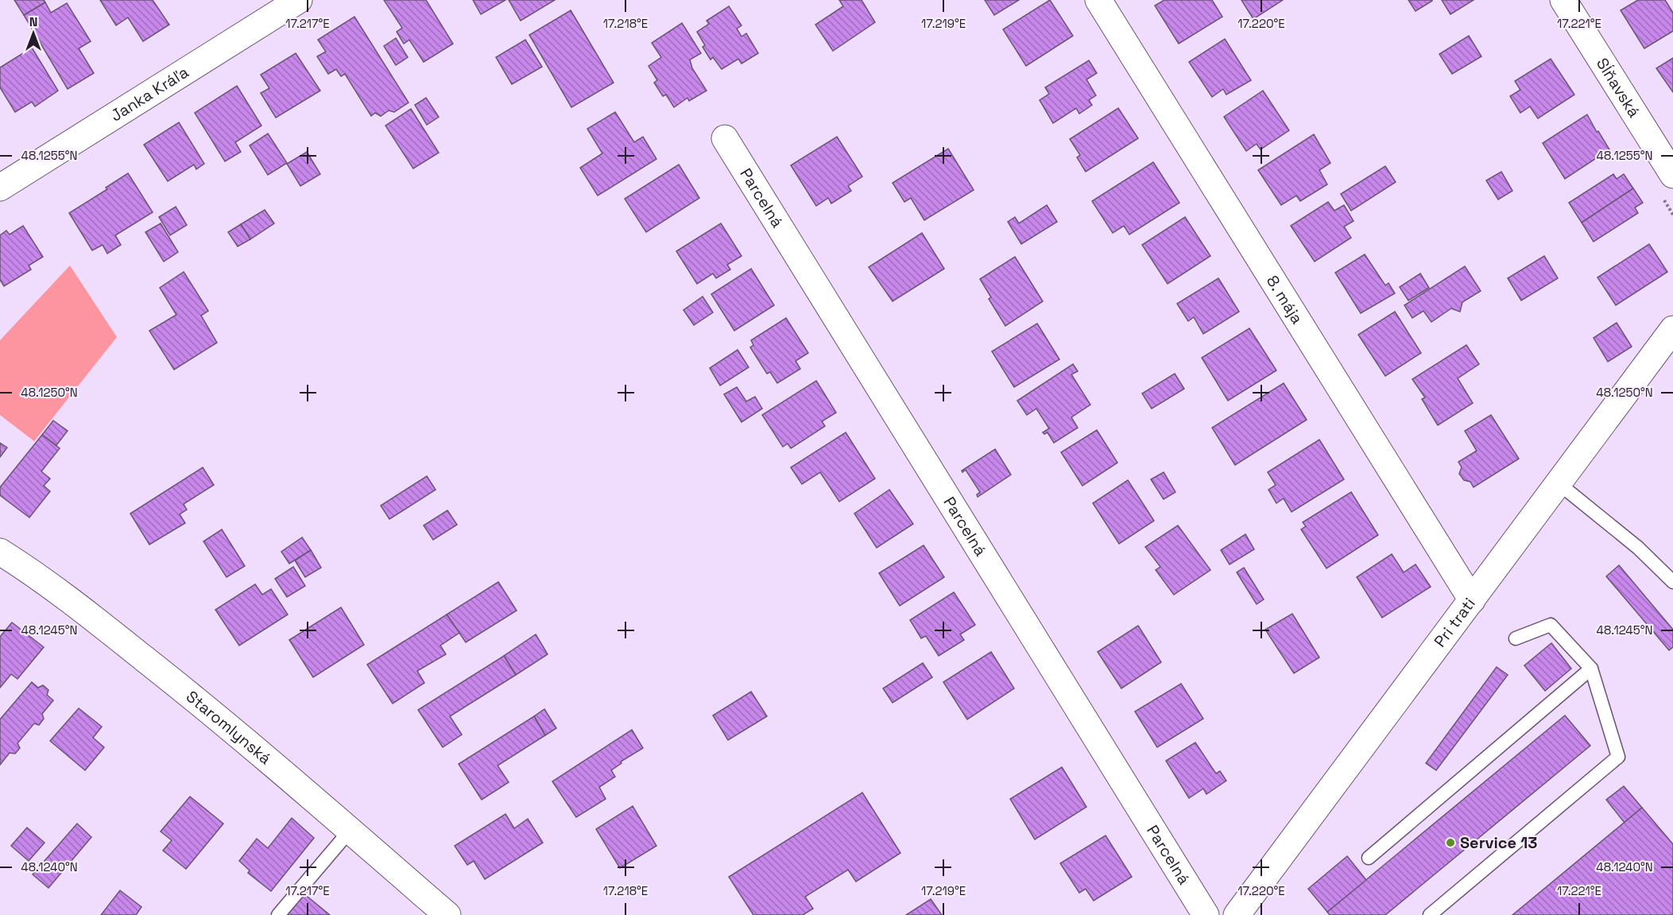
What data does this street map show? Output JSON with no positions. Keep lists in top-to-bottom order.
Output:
{
  "streets": {
    "street": [
      "Sĺňavská",
      "Janka Kráľa",
      "Parcelná",
      "8. mája",
      "Pri trati",
      "Staromlynská"
    ]
  },
  "crossings": [
    ["8. mája", "Pri trati"]
  ],
  "places": ["Service 13"],
  "north": "top",
  "coordinates": [
    "17.217°E",
    "17.218°E",
    "17.219°E",
    "17.220°E",
    "17.221°E",
    "48.1255°N",
    "48.1250°N",
    "48.1245°N",
    "48.1240°N"
  ]
}
